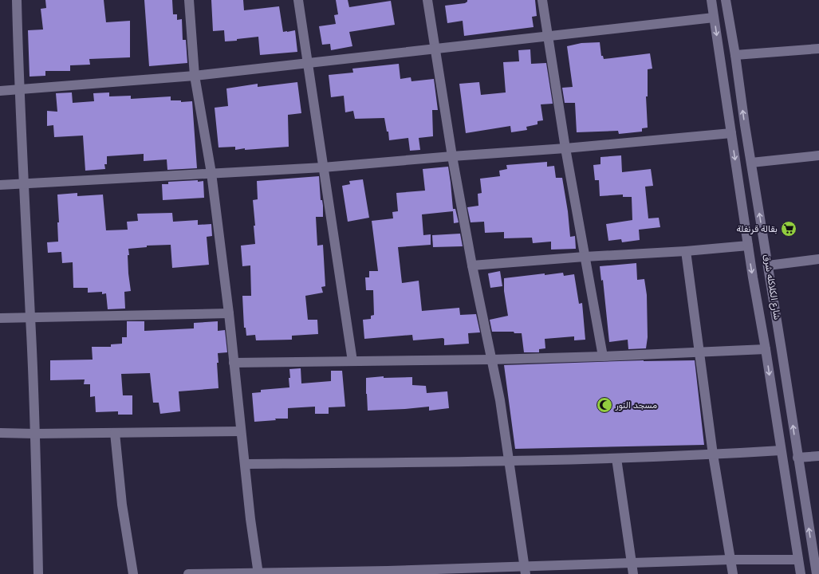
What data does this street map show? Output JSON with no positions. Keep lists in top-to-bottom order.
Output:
{
  "streets": {
    "street": ["شارع الكلاكله شرق"]
  },
  "places": {
    "supermarket": ["بقالة قرنفلة"],
    "mosque": ["مسجد النور"]
  }
}
